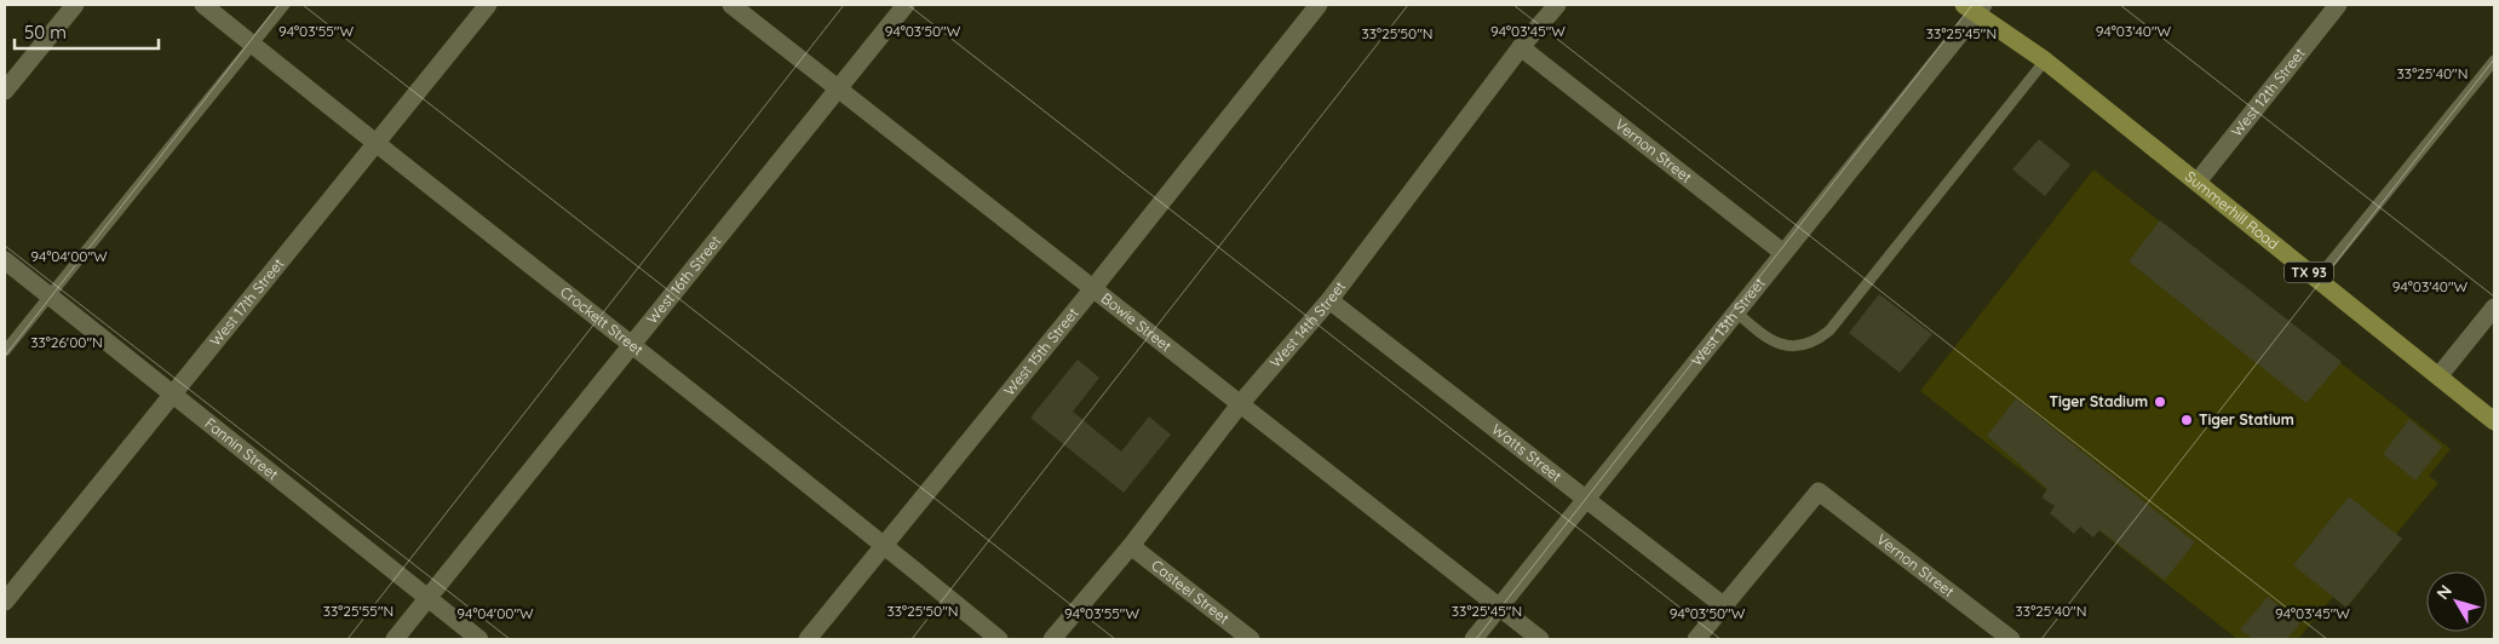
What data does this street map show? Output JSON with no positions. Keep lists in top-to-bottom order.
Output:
{
  "streets": {
    "main road": ["Summerhill Road", "TX 93"],
    "street": [
      "West 12th Street",
      "Vernon Street",
      "West 16th Street",
      "West 17th Street",
      "Crockett Street",
      "Bowie Street",
      "West 13th Street",
      "West 14th Street",
      "West 15th Street",
      "Fannin Street",
      "Watts Street",
      "Casteel Street"
    ]
  },
  "crossings": [
    ["West 12th Street", "Summerhill Road"],
    ["Vernon Street", "West 13th Street"],
    ["Vernon Street", "West 14th Street"],
    ["Vernon Street", "Watts Street"],
    ["Summerhill Road", "West 13th Street"],
    ["West 16th Street", "Crockett Street"],
    ["West 16th Street", "Bowie Street"],
    ["West 16th Street", "Fannin Street"],
    ["West 17th Street", "Crockett Street"],
    ["West 17th Street", "Fannin Street"],
    ["Crockett Street", "West 15th Street"],
    ["Bowie Street", "West 13th Street"],
    ["Bowie Street", "West 14th Street"],
    ["Bowie Street", "West 15th Street"],
    ["West 13th Street", "Watts Street"],
    ["West 14th Street", "Watts Street"],
    ["West 14th Street", "Casteel Street"]
  ],
  "places": ["Tiger Stadium", "Tiger Statium"],
  "scale_bar": "50 m",
  "north": "top left",
  "coordinates": [
    "94°03'55\"W",
    "94°03'50\"W",
    "94°03'40\"W",
    "94°03'45\"W",
    "33°25'50\"N",
    "33°25'45\"N",
    "33°25'40\"N",
    "94°04'00\"W",
    "33°26'00\"N",
    "33°25'55\"N"
  ]
}
